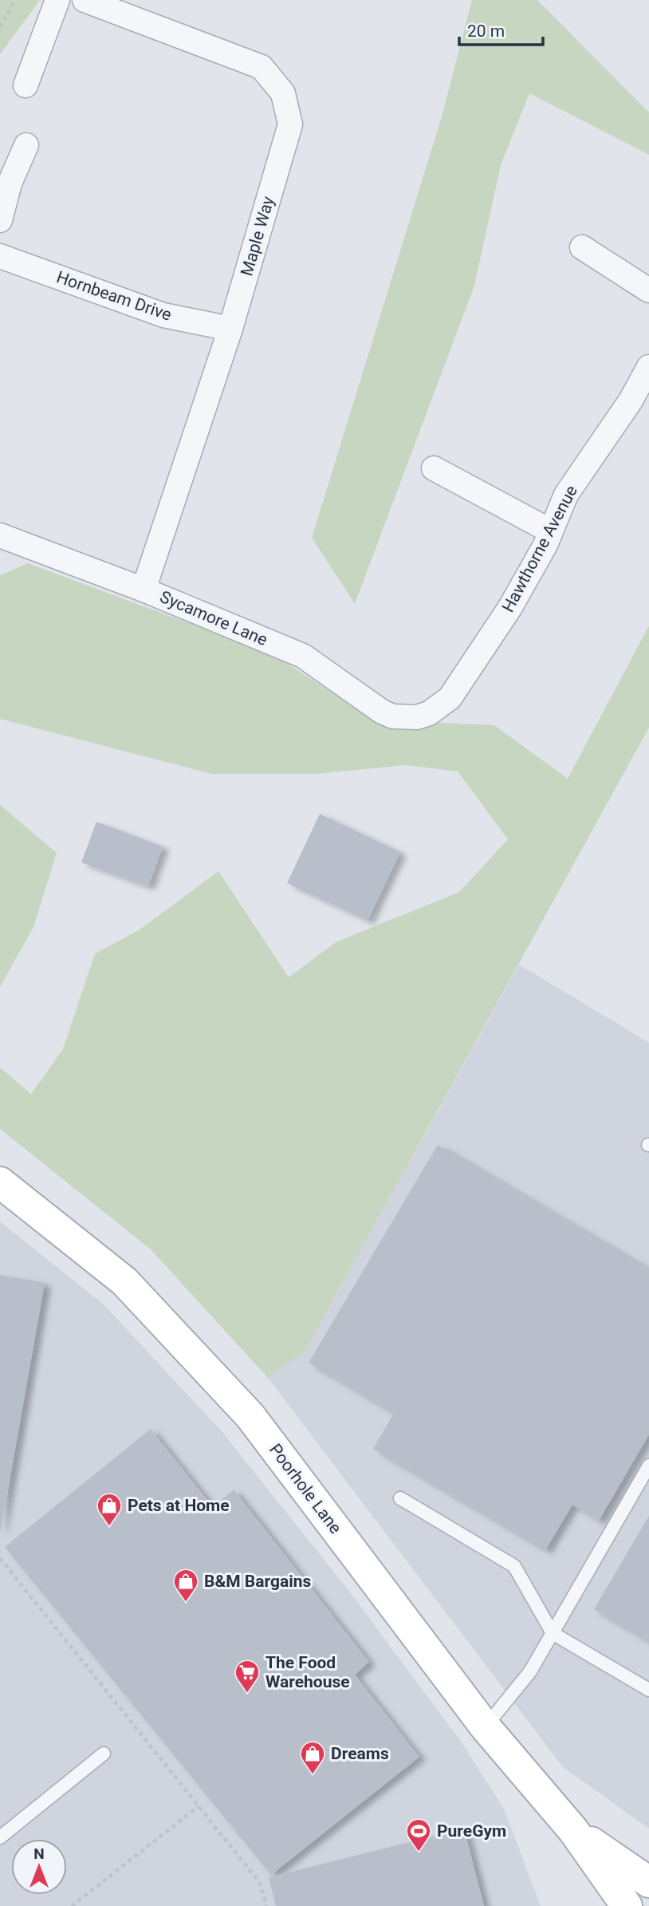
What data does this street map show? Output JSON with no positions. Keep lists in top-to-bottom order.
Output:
{
  "streets": {
    "street": [
      "Maple Way",
      "Hornbeam Drive",
      "Hawthorne Avenue",
      "Sycamore Lane",
      "Poorhole Lane"
    ]
  },
  "crossings": [
    ["Maple Way", "Hornbeam Drive"],
    ["Maple Way", "Sycamore Lane"],
    ["Hawthorne Avenue", "Sycamore Lane"]
  ],
  "places": {
    "shop": ["Pets at Home", "B&M Bargains", "Dreams"],
    "supermarket": ["The Food Warehouse"],
    "sports": ["PureGym"]
  },
  "scale_bar": "20 m",
  "north": "top"
}
